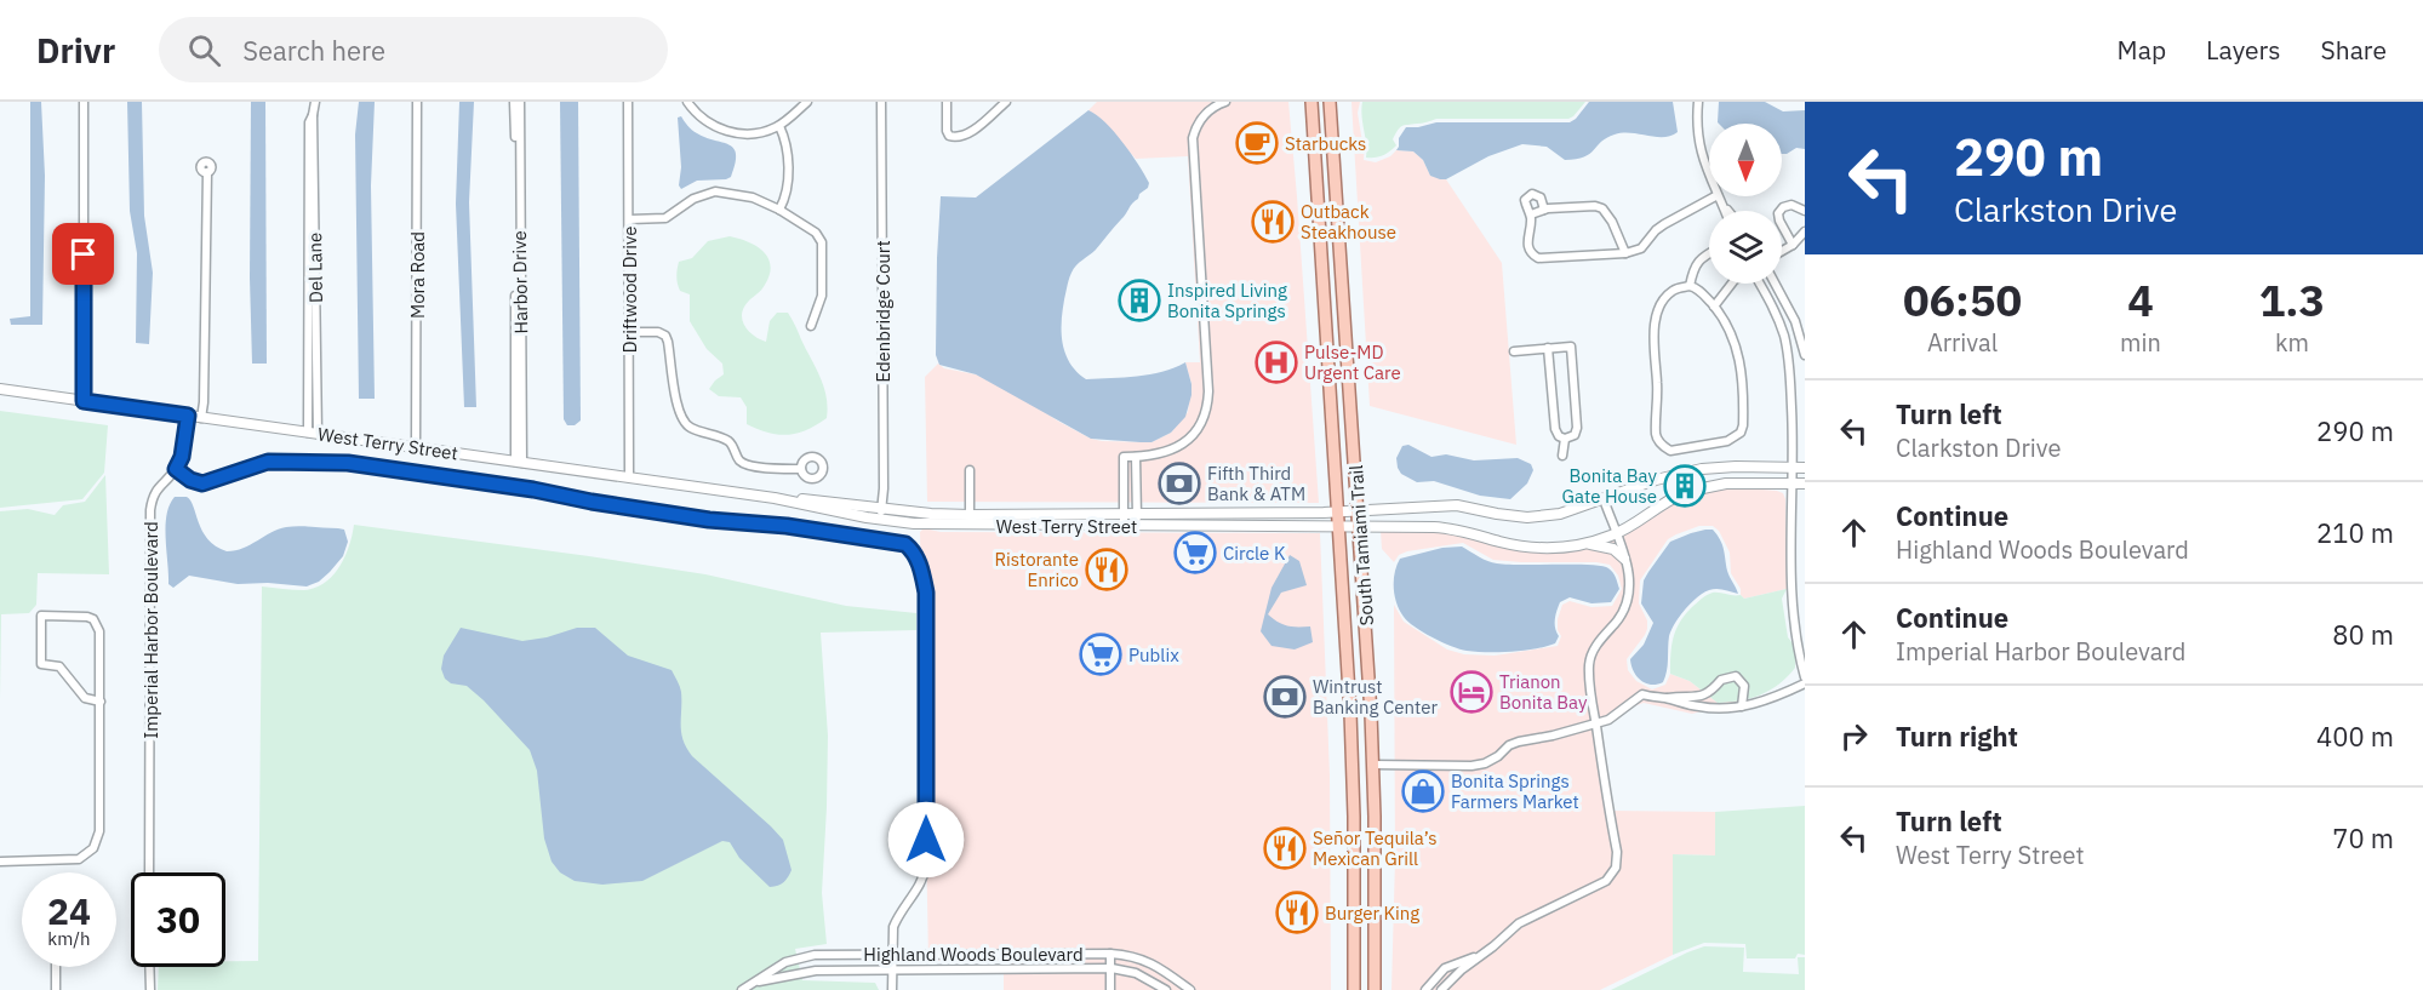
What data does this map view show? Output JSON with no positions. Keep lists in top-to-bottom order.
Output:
{
  "streets": {
    "main road": ["South Tamiami Trail"],
    "street": [
      "Mora Road",
      "Harbor Drive",
      "Driftwood Drive",
      "Edenbridge Court",
      "West Terry Street",
      "Imperial Harbor Boulevard",
      "Highland Woods Boulevard"
    ]
  },
  "crossings": [
    ["Mora Road", "West Terry Street"],
    ["Harbor Drive", "West Terry Street"],
    ["Driftwood Drive", "West Terry Street"],
    ["Edenbridge Court", "West Terry Street"],
    ["West Terry Street", "South Tamiami Trail"]
  ],
  "places": {
    "cafe": ["Starbucks"],
    "restaurant": [
      "Outback Steakhouse",
      "Ristorante Enrico",
      "Señor Tequila’s Mexican Grill",
      "Burger King"
    ],
    "building": ["Inspired Living Bonita Springs", "Bonita Bay Gate House"],
    "hospital": ["Pulse-MD Urgent Care"],
    "bank": ["Fifth Third Bank & ATM", "Wintrust Banking Center"],
    "supermarket": ["Circle K", "Publix"],
    "hotel": ["Trianon Bonita Bay"],
    "shop": ["Bonita Springs Farmers Market"]
  },
  "north": "bottom",
  "page": {
    "header": "Drivr",
    "search": "Search here",
    "nav": ["Map", "Layers", "Share"],
    "turn": ["290 m", "Clarkston Drive"],
    "eta": [
      "06:50",
      "Arrival",
      "4",
      "min",
      "1.3",
      "km"
    ],
    "list": [
      {
        "name": "Turn left",
        "note": "Clarkston Drive",
        "value": "290 m"
      },
      {
        "name": "Continue",
        "note": "Highland Woods Boulevard",
        "value": "210 m"
      },
      {
        "name": "Continue",
        "note": "Imperial Harbor Boulevard",
        "value": "80 m"
      },
      {
        "name": "Turn right",
        "value": "400 m"
      },
      {
        "name": "Turn left",
        "note": "West Terry Street",
        "value": "70 m"
      }
    ],
    "speed": "24 km/h",
    "limit": "30"
  }
}
